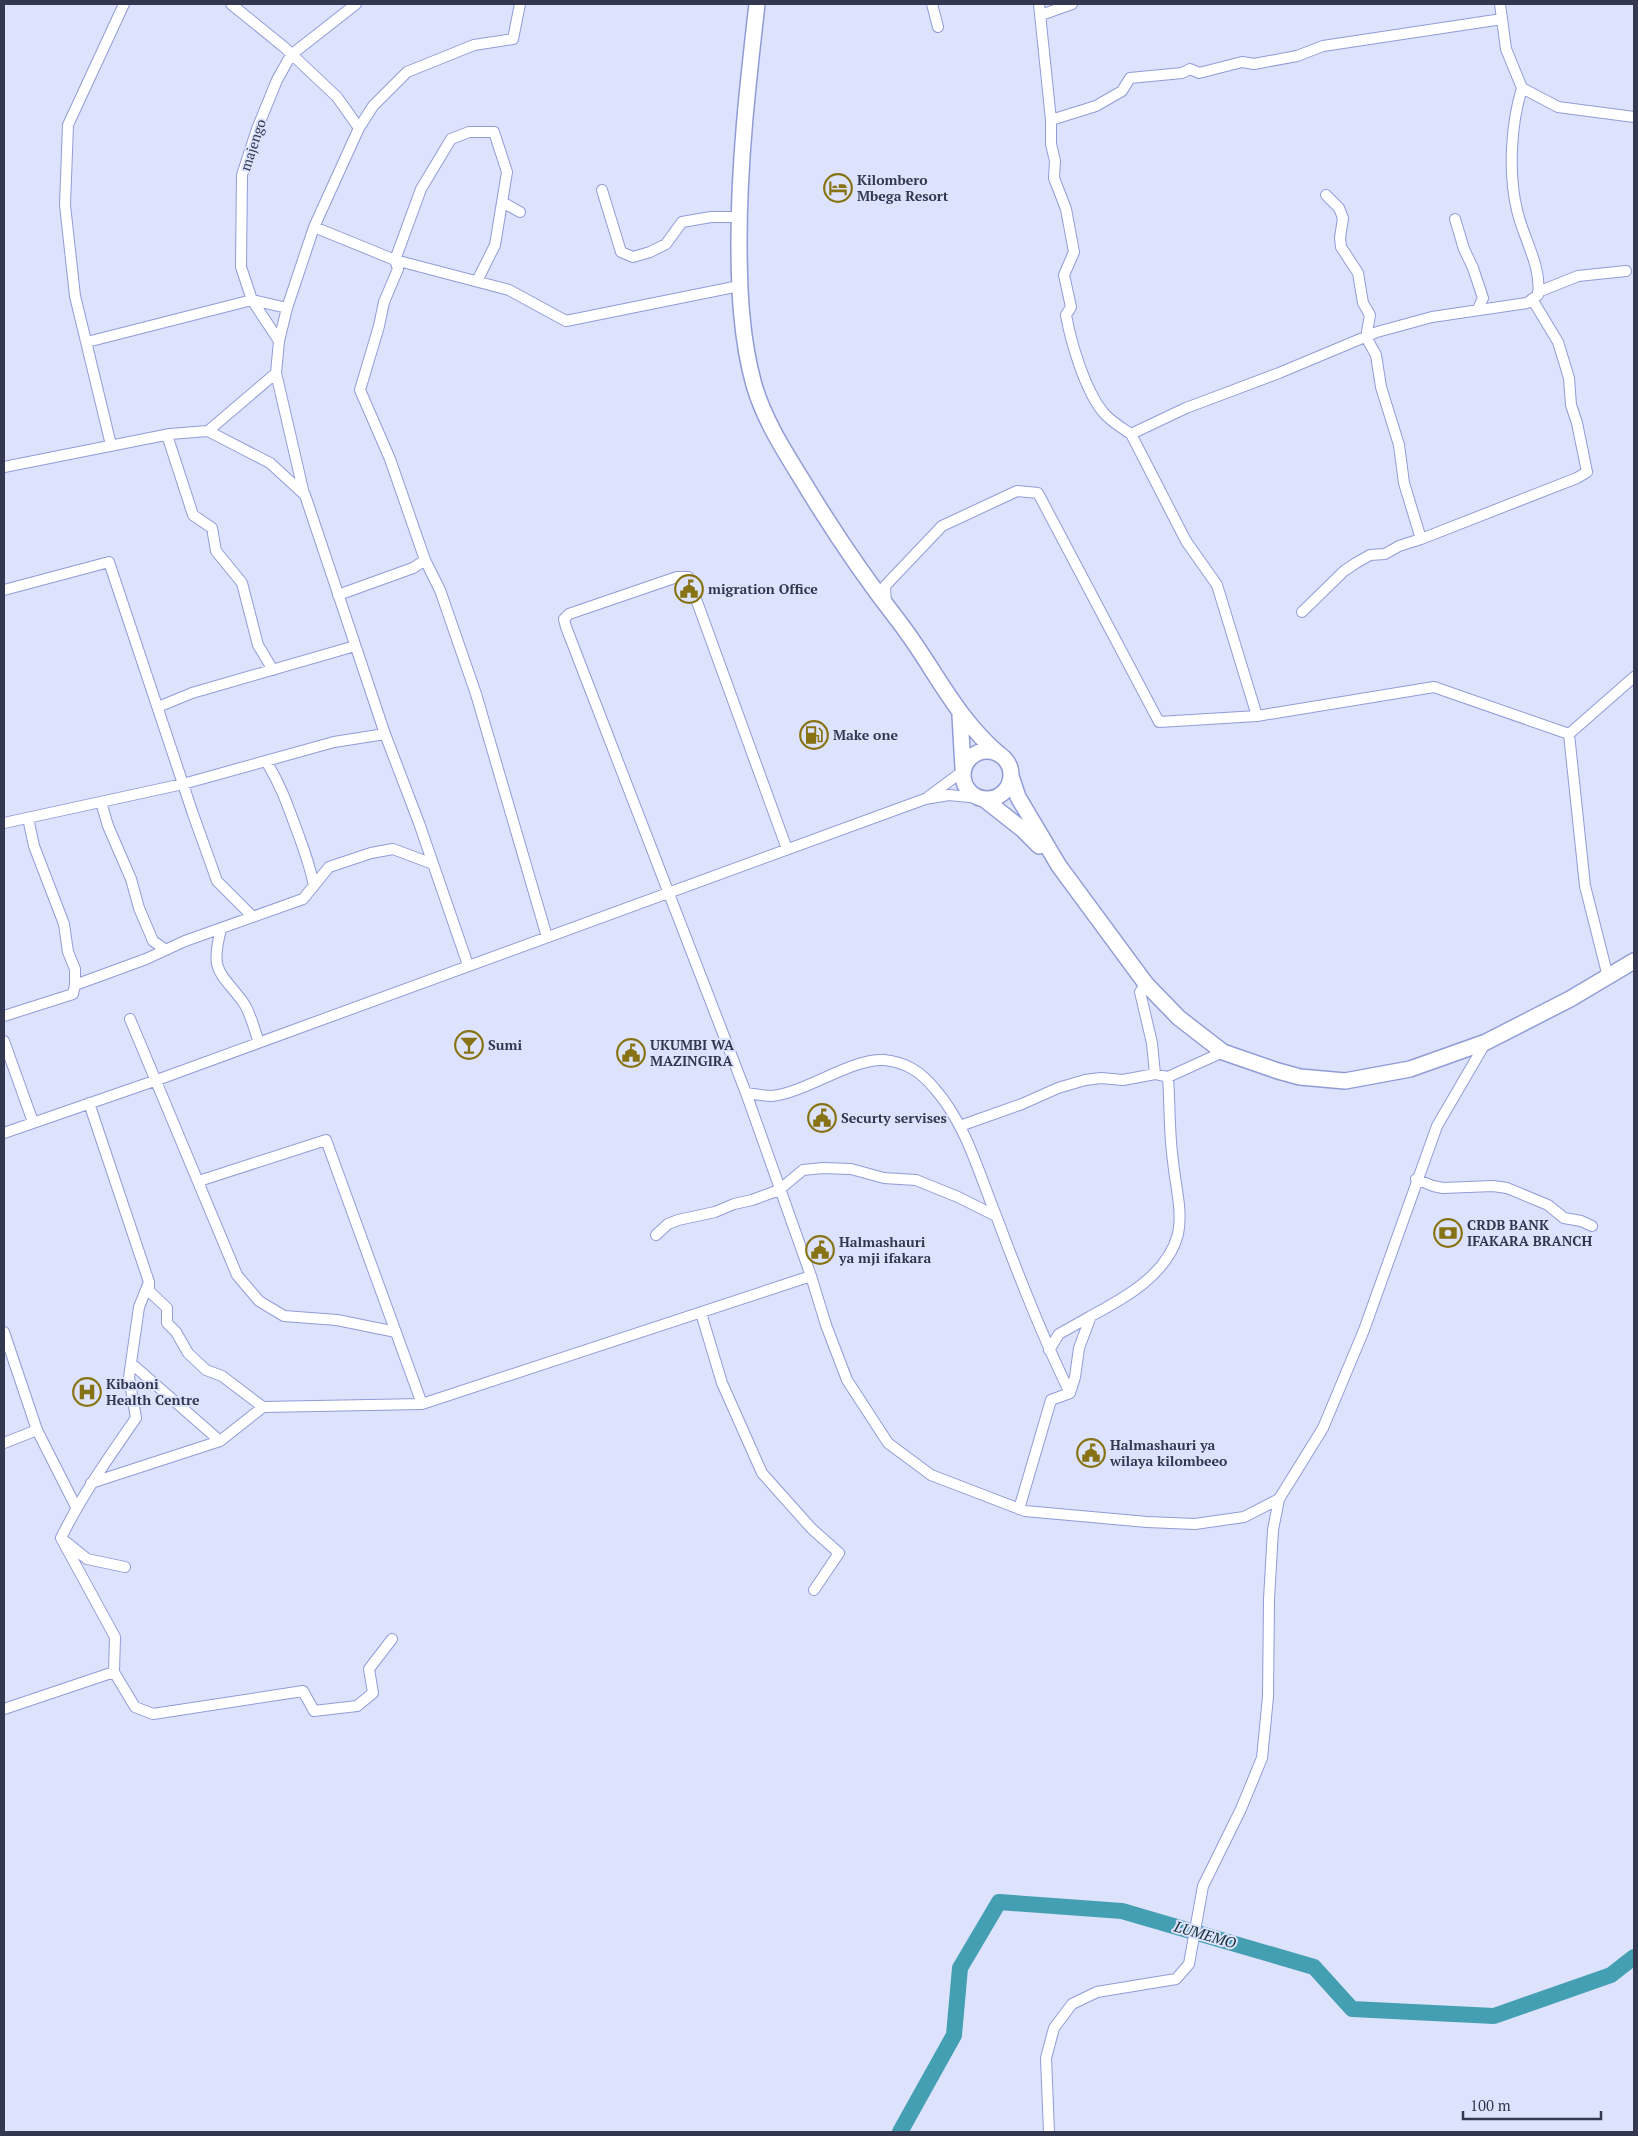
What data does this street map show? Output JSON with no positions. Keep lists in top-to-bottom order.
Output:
{
  "streets": {
    "street": ["majengo"]
  },
  "water": ["LUMEMO"],
  "places": {
    "hotel": ["Kilombero Mbega Resort"],
    "public building": [
      "migration Office",
      "UKUMBI WA MAZINGIRA",
      "Securty servises",
      "Halmashauri ya mji ifakara",
      "Halmashauri ya wilaya kilombeeo"
    ],
    "fuel station": ["Make one"],
    "bar": ["Sumi"],
    "bank": ["CRDB BANK IFAKARA BRANCH"],
    "hospital": ["Kibaoni Health Centre"]
  },
  "scale_bar": "100 m"
}
